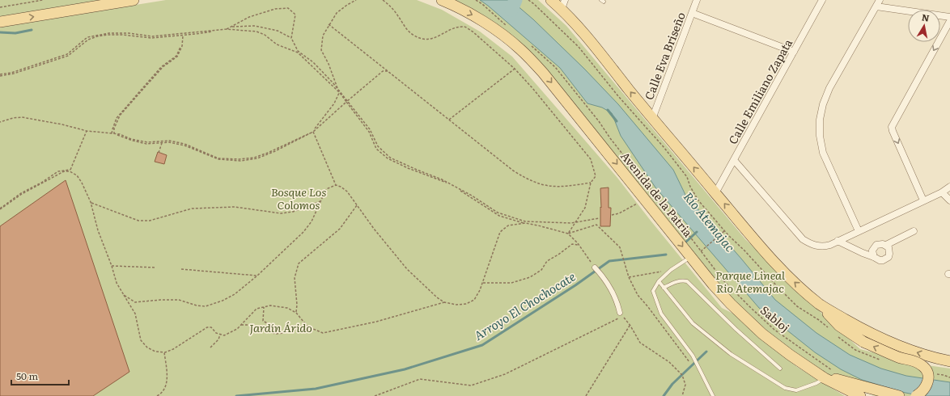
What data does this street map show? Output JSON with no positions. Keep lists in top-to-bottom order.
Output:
{
  "streets": {
    "main road": ["Avenida de la Patria"],
    "street": ["Calle Eva Briseño", "Calle Emiliano Zapata"],
    "path": ["Sabloj"]
  },
  "water": ["Río Atemajac", "Arroyo El Chochocate"],
  "parks": ["Bosque Los Colomos", "Parque Lineal Rio Atemajac", "Jardín Árido"],
  "scale_bar": "50 m",
  "north": "top"
}
